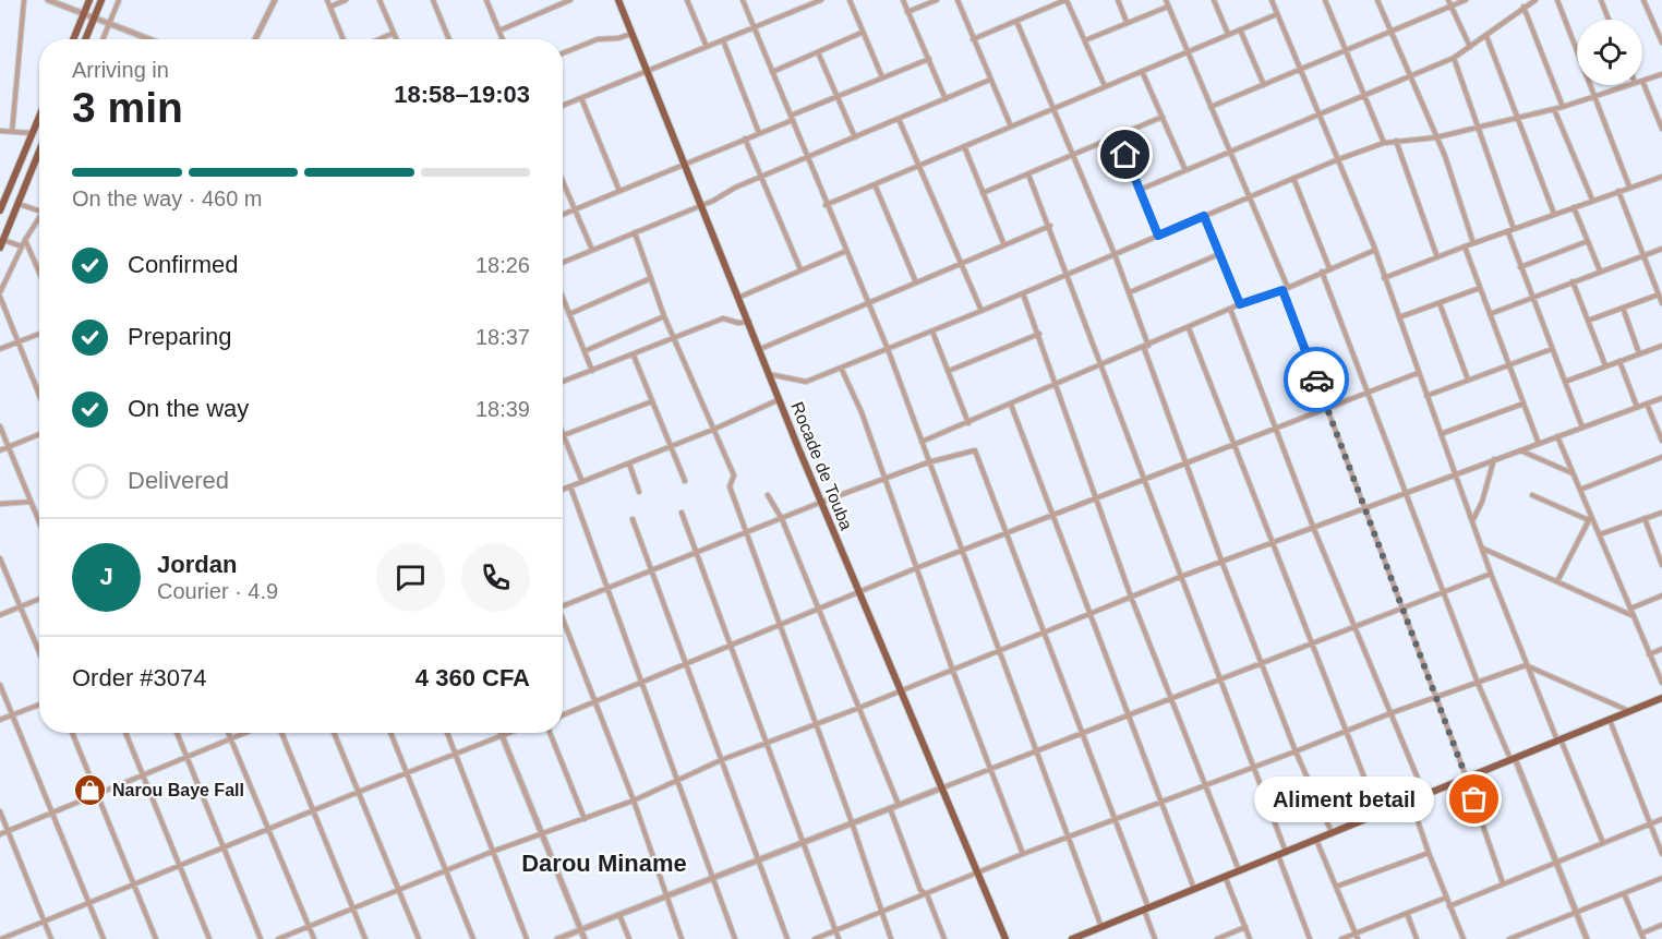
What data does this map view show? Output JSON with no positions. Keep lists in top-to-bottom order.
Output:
{
  "streets": {
    "main road": ["Rocade de Touba"]
  },
  "districts": ["Darou Miname"],
  "places": {
    "shop": ["Narou Baye Fall"],
    "other": ["Aliment betail"]
  },
  "page": {
    "heading": ["3 min", "Arriving in", "18:58–19:03"],
    "panel": [
      "Jordan",
      "Courier · 4.9",
      "Order #3074",
      "4 360 CFA"
    ],
    "bar": "On the way · 460 m",
    "list": [
      ["Confirmed", "18:26"],
      ["Preparing", "18:37"],
      ["On the way", "18:39"],
      "Delivered"
    ],
    "round": "J",
    "bubble": "Aliment betail"
  }
}
